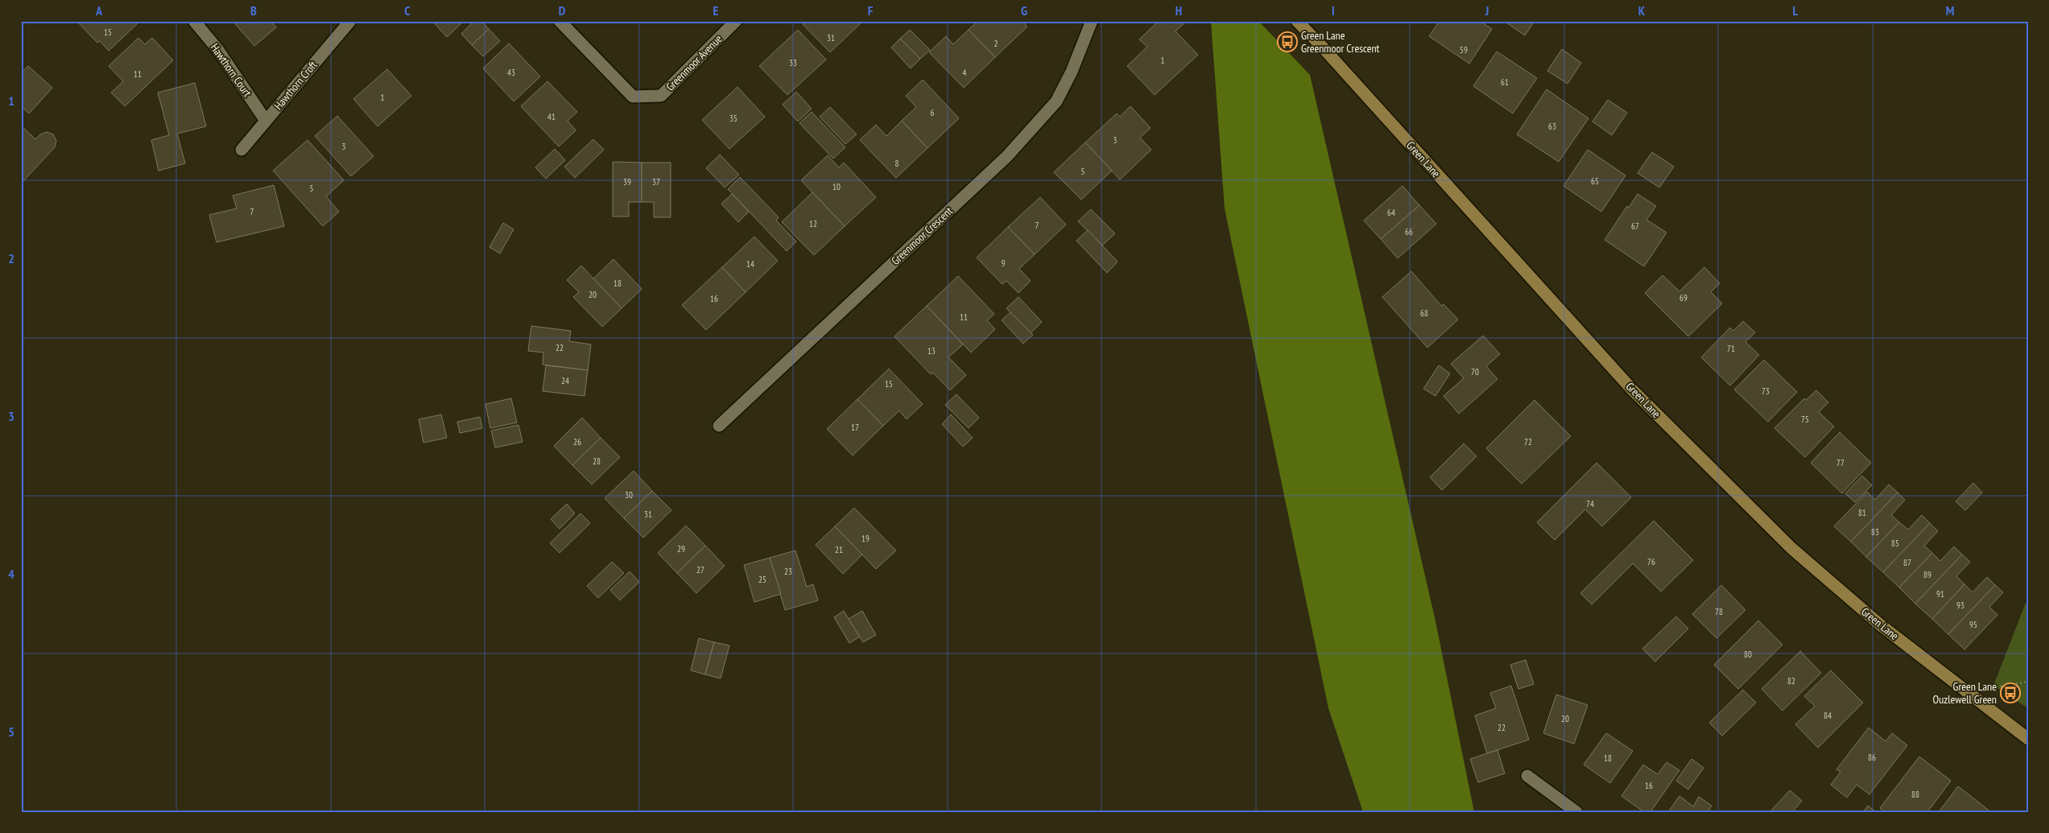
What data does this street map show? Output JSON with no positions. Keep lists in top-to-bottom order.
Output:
{
  "streets": {
    "main road": ["Green Lane"],
    "street": [
      "Greenmoor Avenue",
      "Hawthorn Court",
      "Hawthorn Croft",
      "Greenmoor Crescent"
    ]
  },
  "crossings": [
    ["Hawthorn Court", "Hawthorn Croft"]
  ],
  "places": {
    "bus stop": ["Green Lane Greenmoor Crescent", "Green Lane Ouzlewell Green"]
  },
  "house_numbers": [
    "15",
    "31",
    "2",
    "59",
    "1",
    "33",
    "43",
    "4",
    "11",
    "61",
    "1",
    "6",
    "41",
    "35",
    "63",
    "3",
    "3",
    "8",
    "5",
    "65",
    "39",
    "37",
    "10",
    "5",
    "7",
    "64",
    "12",
    "7",
    "67",
    "66",
    "9",
    "14",
    "18",
    "20",
    "69",
    "16",
    "68",
    "11",
    "22",
    "71",
    "13",
    "70",
    "24",
    "15",
    "73",
    "75",
    "17",
    "26",
    "72",
    "28",
    "77",
    "30",
    "74",
    "81",
    "31",
    "83",
    "19",
    "85",
    "29",
    "21",
    "76",
    "87",
    "27",
    "23",
    "89",
    "25",
    "91",
    "93",
    "78",
    "95",
    "80",
    "82",
    "84",
    "20",
    "22",
    "86",
    "18",
    "16",
    "88"
  ],
  "grid": {
    "columns": [
      "A",
      "B",
      "C",
      "D",
      "E",
      "F",
      "G",
      "H",
      "I",
      "J",
      "K",
      "L",
      "M"
    ],
    "rows": [
      "1",
      "2",
      "3",
      "4",
      "5"
    ]
  }
}
